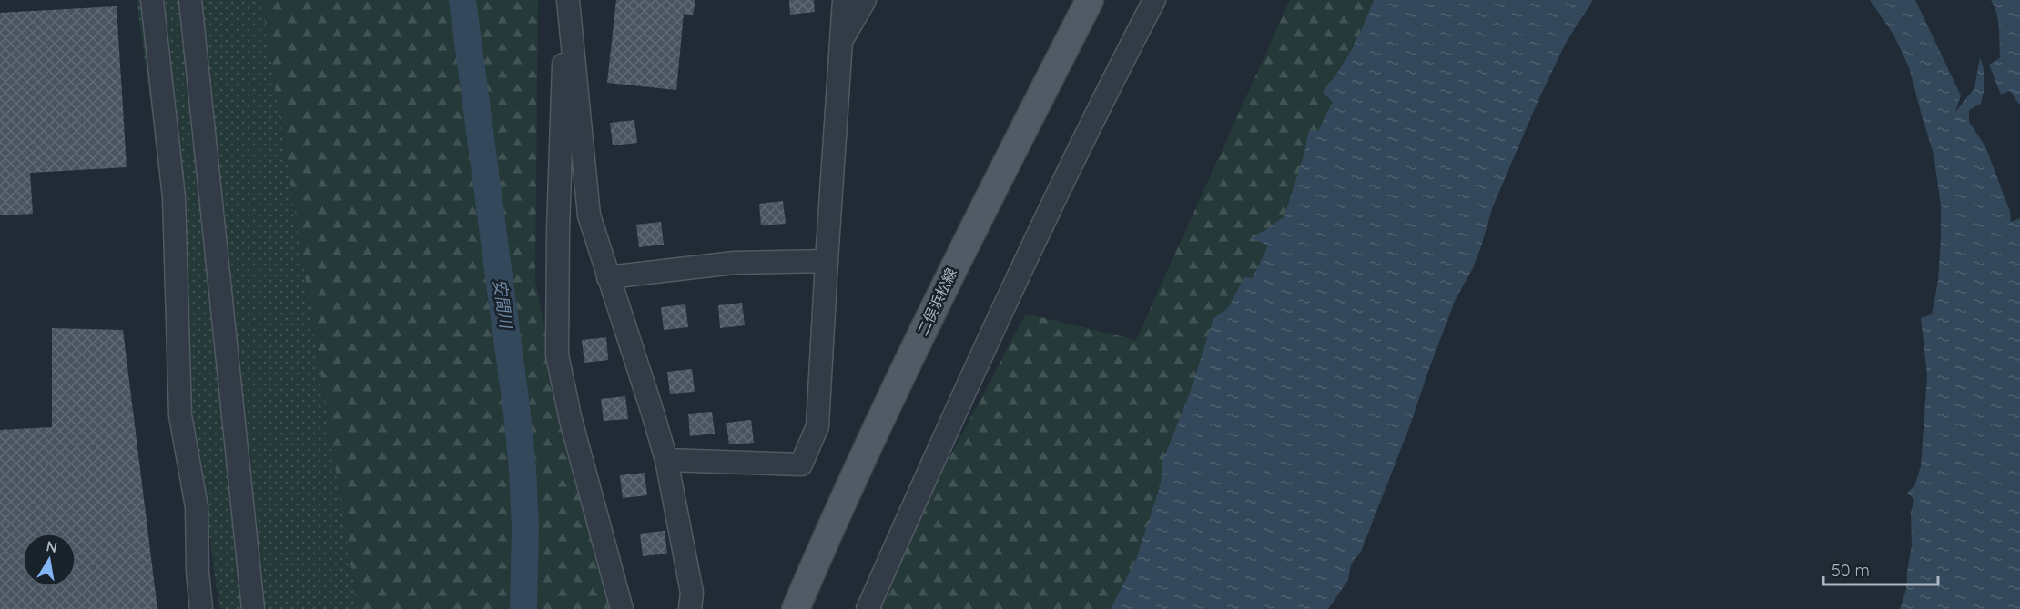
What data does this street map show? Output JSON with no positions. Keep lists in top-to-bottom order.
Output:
{
  "streets": {
    "main road": ["二俣浜松線"]
  },
  "water": ["安間川"],
  "scale_bar": "50 m",
  "north": "top"
}
